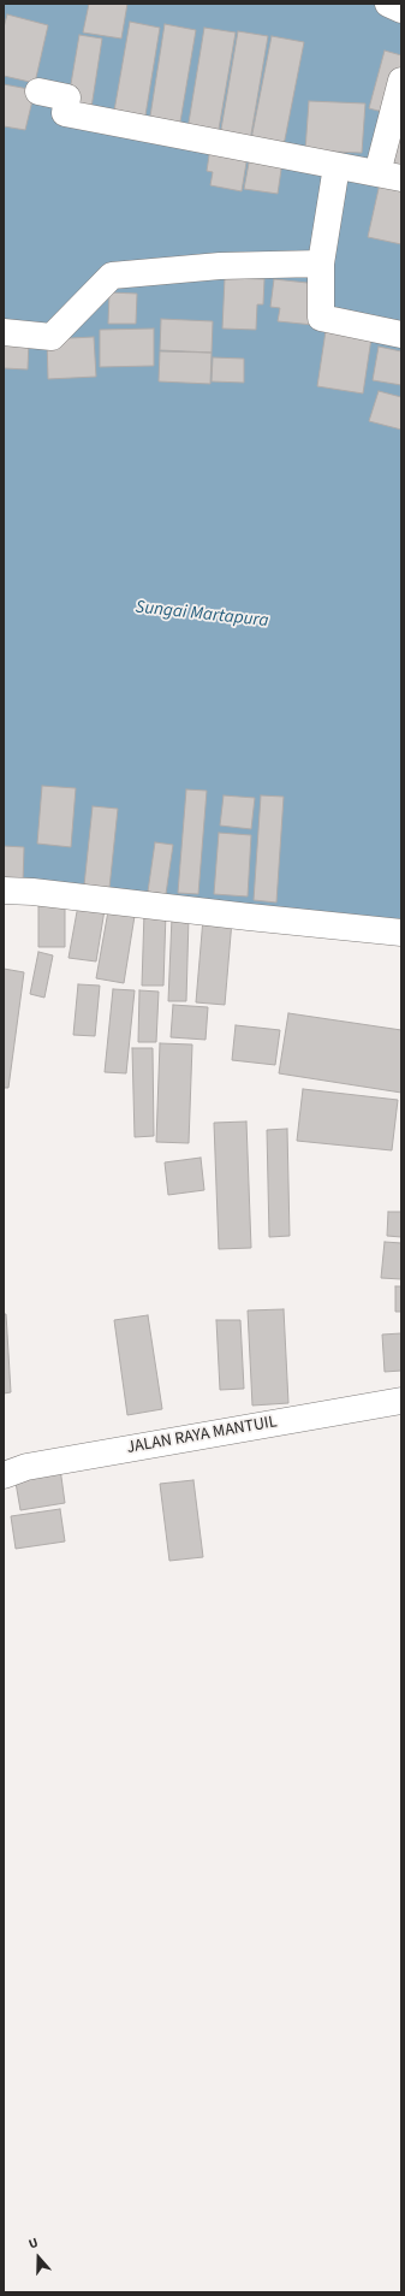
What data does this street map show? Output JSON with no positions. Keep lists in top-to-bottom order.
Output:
{
  "streets": {
    "street": ["JALAN RAYA MANTUIL"]
  },
  "water": ["Sungai Martapura"],
  "north": "top"
}
